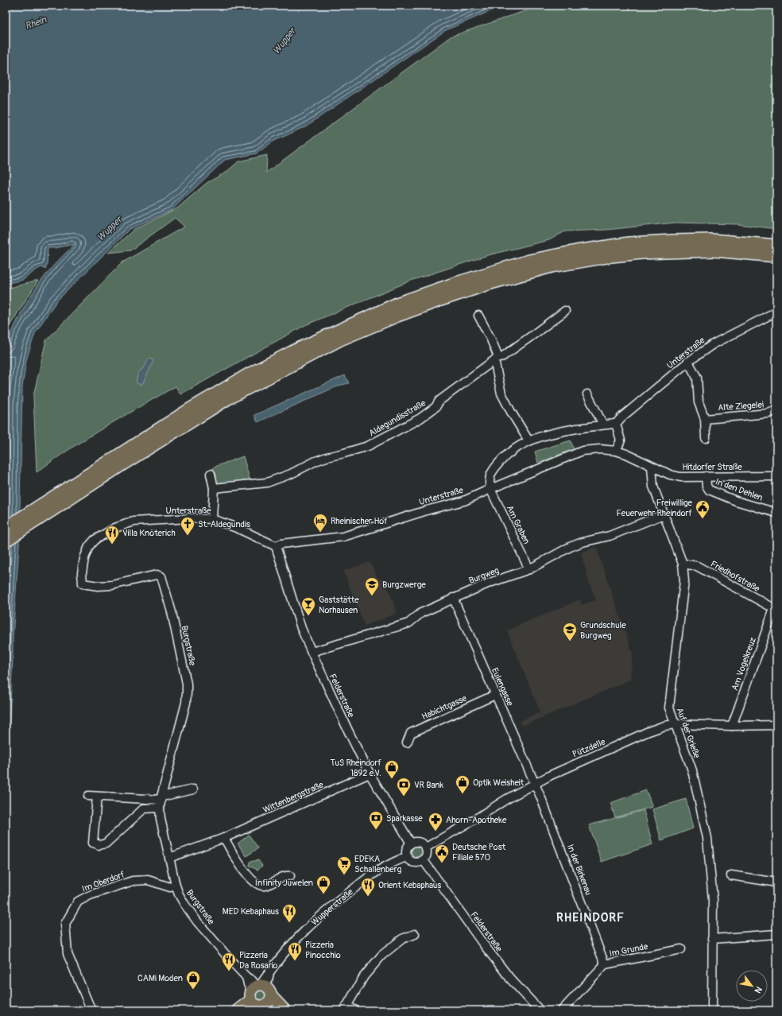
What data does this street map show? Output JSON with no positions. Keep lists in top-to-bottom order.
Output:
{
  "streets": {
    "main road": ["Wupperstraße"],
    "street": [
      "Unterstraße",
      "Alte Ziegelei",
      "Aldegundisstraße",
      "Hitdorfer Straße",
      "In den Dehlen",
      "Am Graben",
      "Burgweg",
      "Friedhofstraße",
      "Burgstraße",
      "Am Vogelkreuz",
      "Eulengasse",
      "Felderstraße",
      "Habichtgasse",
      "Auf der Grieße",
      "Pützdelle",
      "Wittenbergstraße",
      "In der Birkenau",
      "Im Oberdorf",
      "Im Grunde"
    ]
  },
  "crossings": [
    ["Unterstraße", "Hitdorfer Straße"],
    ["Unterstraße", "Am Graben"],
    ["Unterstraße", "Burgstraße"],
    ["Unterstraße", "Felderstraße"],
    ["Hitdorfer Straße", "In den Dehlen"],
    ["Hitdorfer Straße", "Auf der Grieße"],
    ["Am Graben", "Burgweg"],
    ["Burgweg", "Eulengasse"],
    ["Burgweg", "Felderstraße"],
    ["Burgweg", "Auf der Grieße"],
    ["Friedhofstraße", "Am Vogelkreuz"],
    ["Friedhofstraße", "Auf der Grieße"],
    ["Burgstraße", "Wittenbergstraße"],
    ["Burgstraße", "Im Oberdorf"],
    ["Burgstraße", "Wupperstraße"],
    ["Am Vogelkreuz", "Pützdelle"],
    ["Eulengasse", "Habichtgasse"],
    ["Eulengasse", "Pützdelle"],
    ["Eulengasse", "In der Birkenau"],
    ["Felderstraße", "Pützdelle"],
    ["Felderstraße", "Wittenbergstraße"],
    ["Felderstraße", "Wupperstraße"],
    ["Auf der Grieße", "Pützdelle"],
    ["Pützdelle", "In der Birkenau"],
    ["Pützdelle", "Wupperstraße"],
    ["In der Birkenau", "Im Grunde"]
  ],
  "districts": ["RHEINDORF"],
  "water": ["Rhein", "Wupper"],
  "places": {
    "public building": ["Freiwillige Feuerwehr Rheindorf", "Deutsche Post Filiale 570"],
    "hotel": ["Rheinischer Hof"],
    "church": ["St. Aldegundis"],
    "restaurant": [
      "Villa Knöterich",
      "Orient Kebaphaus",
      "MED Kebaphaus",
      "Pizzeria Pinocchio",
      "Pizzeria Da Rosario"
    ],
    "school or university": ["Burgzwerge", "Grundschule Burgweg"],
    "bar": ["Gaststätte Norhausen"],
    "shop": [
      "TuS Rheindorf 1892 e.V.",
      "Optik Weisheit",
      "Infinity Juwelen",
      "CAMi Moden"
    ],
    "bank": ["VR Bank", "Sparkasse"],
    "pharmacy": ["Ahorn-Apotheke"],
    "supermarket": ["EDEKA Schallenberg"]
  },
  "north": "bottom right"
}
